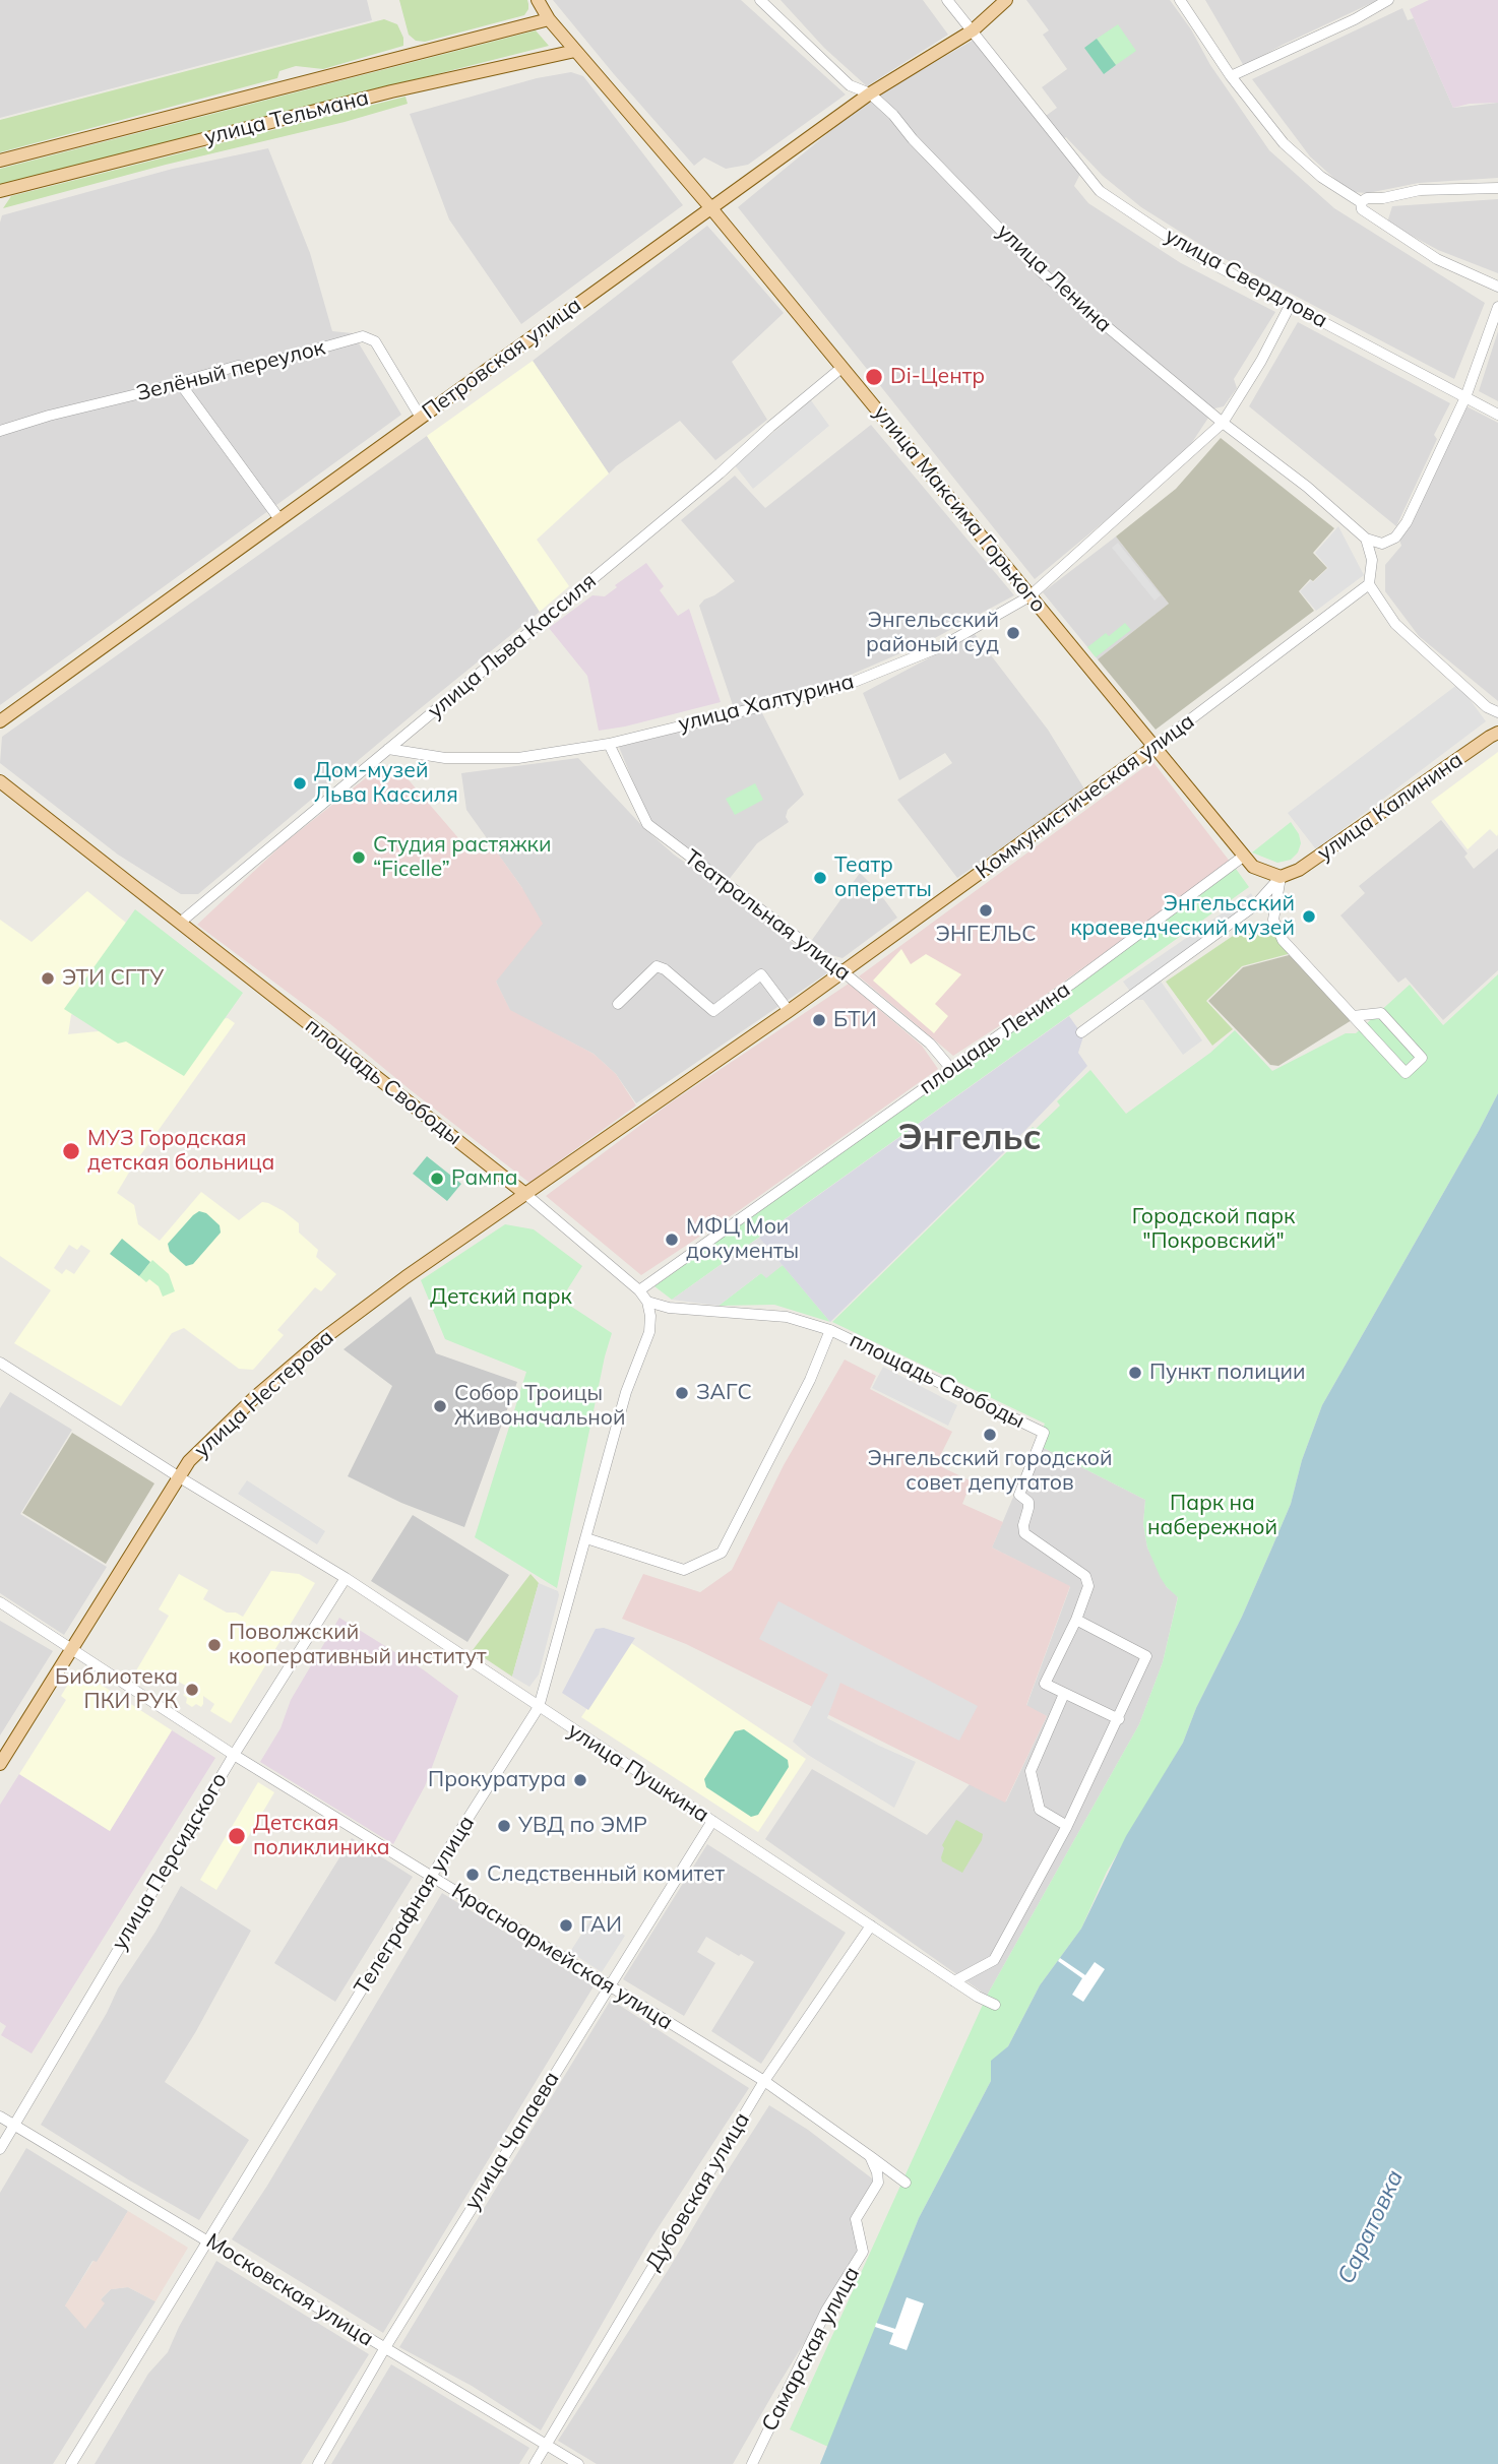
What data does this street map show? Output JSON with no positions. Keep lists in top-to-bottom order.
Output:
{
  "streets": {
    "main road": [
      "улица Тельмана",
      "Петровская улица",
      "улица Максима Горького",
      "Коммунистическая улица",
      "улица Калинина",
      "площадь Свободы",
      "улица Нестерова"
    ],
    "street": [
      "улица Ленина",
      "улица Свердлова",
      "Зелёный переулок",
      "улица Льва Кассиля",
      "улица Халтурина",
      "Театральная улица",
      "площадь Ленина",
      "улица Пушкина",
      "улица Персидского",
      "Телеграфная улица",
      "Красноармейская улица",
      "улица Чапаева",
      "Дубовская улица",
      "Московская улица",
      "Самарская улица"
    ]
  },
  "crossings": [
    ["улица Тельмана", "улица Максима Горького"],
    ["улица Ленина", "Петровская улица"],
    ["улица Ленина", "улица Халтурина"],
    ["улица Свердлова", "Петровская улица"],
    ["улица Свердлова", "улица Халтурина"],
    ["Петровская улица", "Зелёный переулок"],
    ["Петровская улица", "улица Максима Горького"],
    ["улица Максима Горького", "улица Льва Кассиля"],
    ["улица Максима Горького", "улица Халтурина"],
    ["улица Максима Горького", "Коммунистическая улица"],
    ["улица Максима Горького", "улица Калинина"],
    ["улица Максима Горького", "площадь Ленина"],
    ["улица Льва Кассиля", "улица Халтурина"],
    ["улица Льва Кассиля", "площадь Свободы"],
    ["улица Халтурина", "Театральная улица"],
    ["Коммунистическая улица", "Театральная улица"],
    ["Коммунистическая улица", "площадь Свободы"],
    ["Коммунистическая улица", "улица Нестерова"],
    ["улица Калинина", "площадь Ленина"],
    ["Театральная улица", "площадь Ленина"],
    ["площадь Ленина", "площадь Свободы"],
    ["площадь Свободы", "улица Нестерова"],
    ["площадь Свободы", "Телеграфная улица"],
    ["улица Нестерова", "улица Пушкина"],
    ["улица Нестерова", "Красноармейская улица"],
    ["улица Пушкина", "улица Персидского"],
    ["улица Пушкина", "Телеграфная улица"],
    ["улица Пушкина", "улица Чапаева"],
    ["улица Пушкина", "Дубовская улица"],
    ["улица Персидского", "Красноармейская улица"],
    ["улица Персидского", "Московская улица"],
    ["Телеграфная улица", "Красноармейская улица"],
    ["Телеграфная улица", "Московская улица"],
    ["Красноармейская улица", "улица Чапаева"],
    ["Красноармейская улица", "Дубовская улица"],
    ["Красноармейская улица", "Самарская улица"],
    ["улица Чапаева", "Московская улица"],
    ["Дубовская улица", "Московская улица"]
  ],
  "districts": ["Энгельс"],
  "water": ["Саратовка"],
  "parks": ["Городской парк \"Покровский\"", "Детский парк", "Парк на набережной"],
  "places": [
    "Di-Центр",
    "Энгельсский районый суд",
    "Дом-музей Льва Кассиля",
    "Студия растяжки “Ficelle”",
    "Театр оперетты",
    "ЭНГЕЛЬС",
    "Энгельсский краеведческий музей",
    "ЭТИ СГТУ",
    "БТИ",
    "МУЗ Городская детская больница",
    "Рампа",
    "МФЦ Мои документы",
    "Пункт полиции",
    "ЗАГС",
    "Собор Троицы Живоначальной",
    "Энгельсский городской совет депутатов",
    "Поволжский кооперативный институт",
    "Библиотека ПКИ РУК",
    "Прокуратура",
    "УВД по ЭМР",
    "Детская поликлиника",
    "Следственный комитет",
    "ГАИ"
  ]
}
